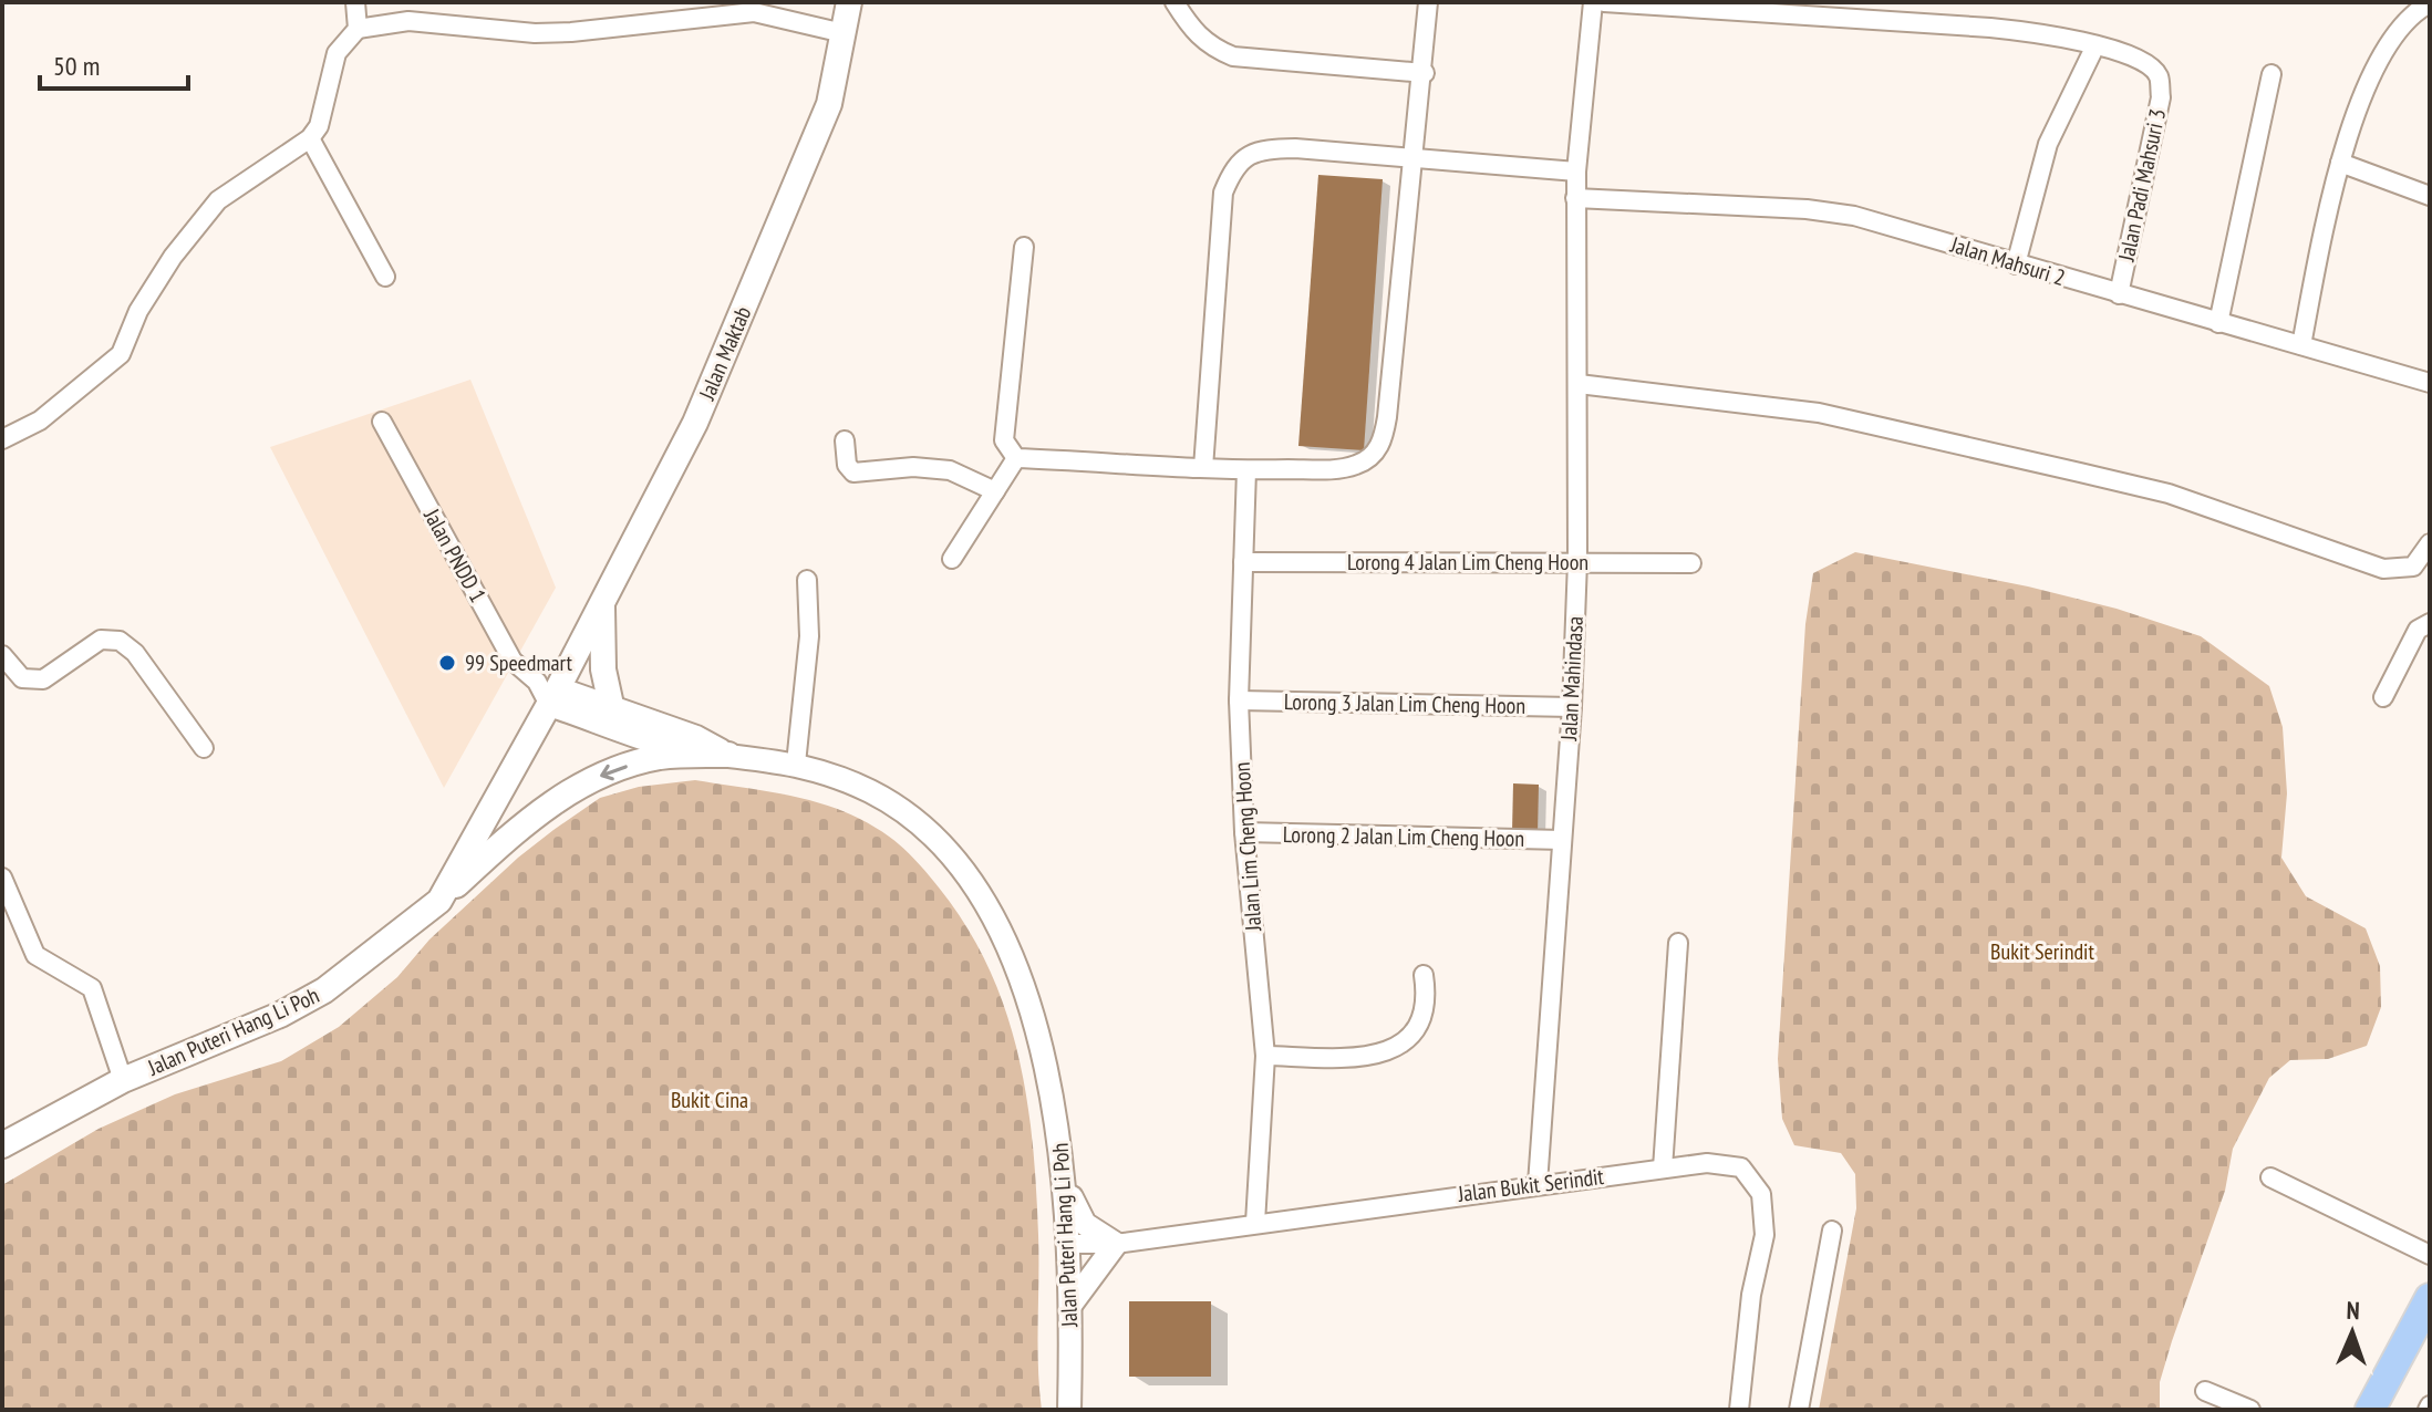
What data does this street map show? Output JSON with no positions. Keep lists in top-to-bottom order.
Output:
{
  "streets": {
    "main road": ["Jalan Maktab", "Jalan Puteri Hang Li Poh"],
    "street": [
      "Jalan Padi Mahsuri 3",
      "Jalan Mahsuri 2",
      "Jalan PNDD 1",
      "Lorong 4 Jalan Lim Cheng Hoon",
      "Jalan Mahindasa",
      "Lorong 3 Jalan Lim Cheng Hoon",
      "Lorong 2 Jalan Lim Cheng Hoon",
      "Jalan Lim Cheng Hoon",
      "Jalan Bukit Serindit"
    ]
  },
  "crossings": [
    ["Jalan Padi Mahsuri 3", "Jalan Mahsuri 2"],
    ["Jalan Mahsuri 2", "Jalan Mahindasa"],
    ["Jalan Maktab", "Jalan PNDD 1"],
    ["Jalan Maktab", "Jalan Puteri Hang Li Poh"],
    ["Jalan PNDD 1", "Jalan Puteri Hang Li Poh"],
    ["Lorong 4 Jalan Lim Cheng Hoon", "Jalan Mahindasa"],
    ["Lorong 4 Jalan Lim Cheng Hoon", "Jalan Lim Cheng Hoon"],
    ["Jalan Mahindasa", "Lorong 3 Jalan Lim Cheng Hoon"],
    ["Jalan Mahindasa", "Lorong 2 Jalan Lim Cheng Hoon"],
    ["Jalan Mahindasa", "Jalan Bukit Serindit"],
    ["Lorong 3 Jalan Lim Cheng Hoon", "Jalan Lim Cheng Hoon"],
    ["Lorong 2 Jalan Lim Cheng Hoon", "Jalan Lim Cheng Hoon"],
    ["Jalan Lim Cheng Hoon", "Jalan Bukit Serindit"],
    ["Jalan Puteri Hang Li Poh", "Jalan Bukit Serindit"]
  ],
  "parks": ["Bukit Serindit", "Bukit Cina"],
  "places": ["99 Speedmart"],
  "scale_bar": "50 m",
  "north": "top"
}
